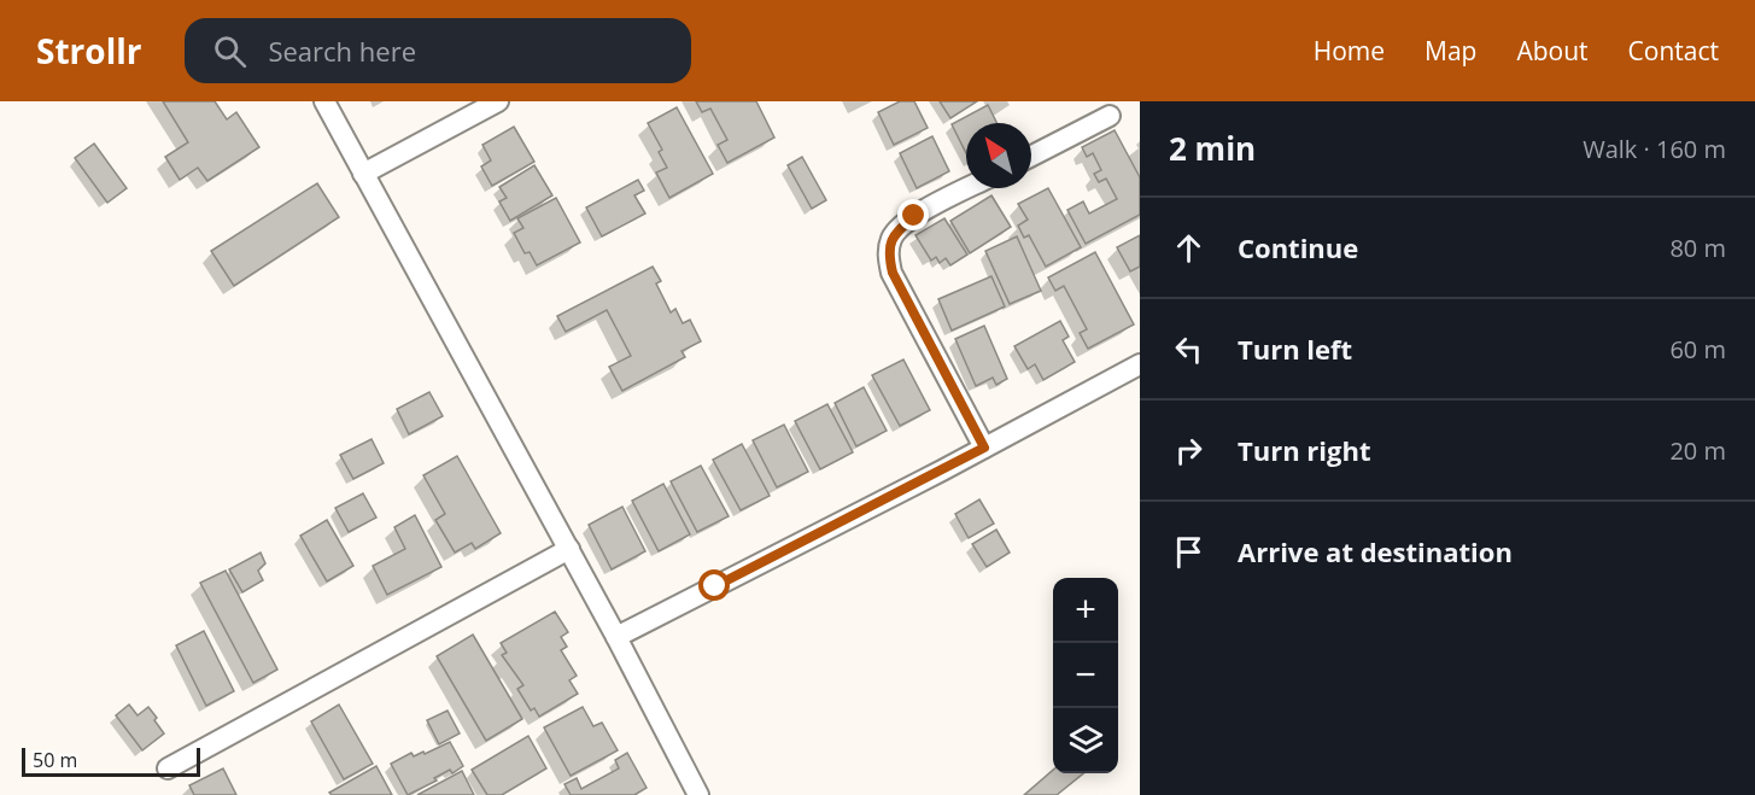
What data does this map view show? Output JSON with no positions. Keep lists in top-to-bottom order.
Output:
{
  "scale_bar": "50 m",
  "north": "top left",
  "page": {
    "header": "Strollr",
    "search": "Search here",
    "nav": [
      "Home",
      "Map",
      "About",
      "Contact"
    ],
    "heading": ["2 min", "Walk · 160 m"],
    "list": [
      ["Continue", "80 m"],
      ["Turn left", "60 m"],
      ["Turn right", "20 m"],
      "Arrive at destination"
    ],
    "map_buttons": ["+", "−"],
    "scale": "50 m"
  }
}
